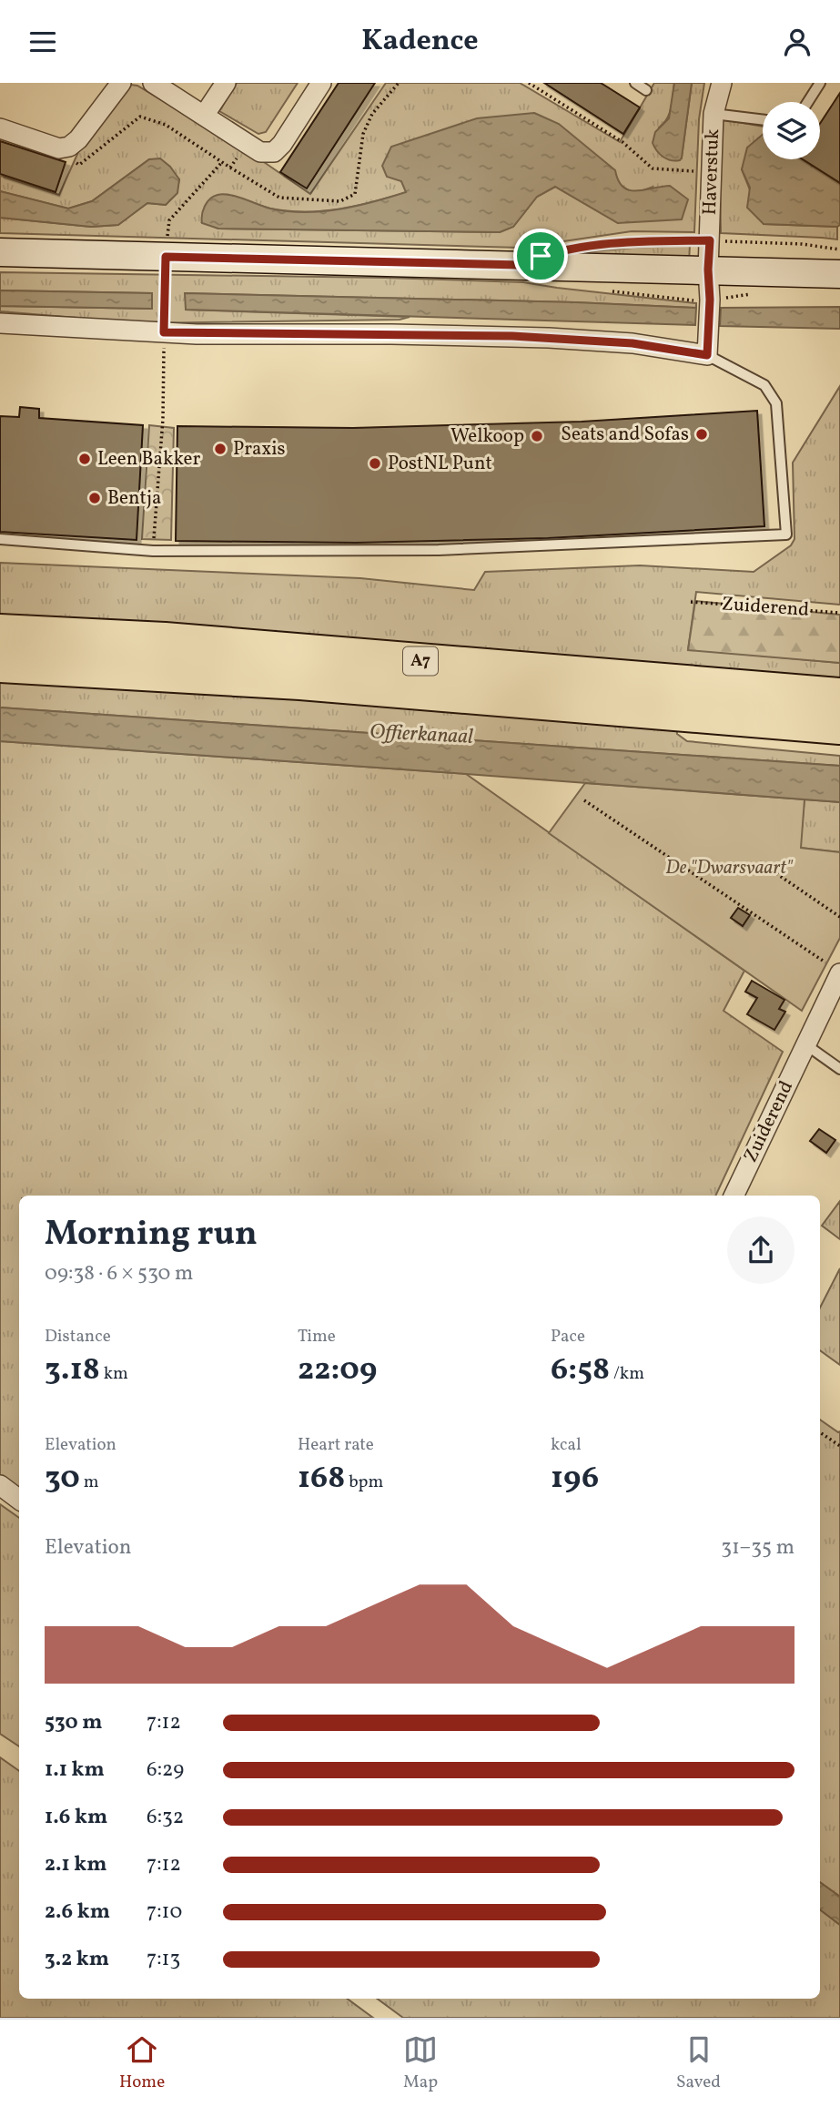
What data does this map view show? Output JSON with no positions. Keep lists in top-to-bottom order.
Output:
{
  "streets": {
    "highway": ["A7"],
    "street": ["Haverstuk", "Zuiderend"]
  },
  "water": ["Offierkanaal"],
  "parks": ["De \"Dwarsvaart\""],
  "places": [
    "Seats and Sofas",
    "Welkoop",
    "Praxis",
    "Leen Bakker",
    "PostNL Punt",
    "Bentja"
  ],
  "page": {
    "header": "Kadence",
    "heading": ["Morning run", "09:38 · 6 × 530 m"],
    "stats": [
      ["Distance", "3.18 km"],
      ["Time", "22:09"],
      ["Pace", "6:58 /km"],
      ["Elevation", "30 m"],
      ["Heart rate", "168 bpm"],
      ["kcal", "196"]
    ],
    "chart": ["Elevation", "31–35 m"],
    "list": [
      {
        "name": "530 m",
        "note": "7:12"
      },
      {
        "name": "1.1 km",
        "note": "6:29"
      },
      {
        "name": "1.6 km",
        "note": "6:32"
      },
      {
        "name": "2.1 km",
        "note": "7:12"
      },
      {
        "name": "2.6 km",
        "note": "7:10"
      },
      {
        "name": "3.2 km",
        "note": "7:13"
      }
    ],
    "tabs": ["Home", "Map", "Saved"]
  }
}
